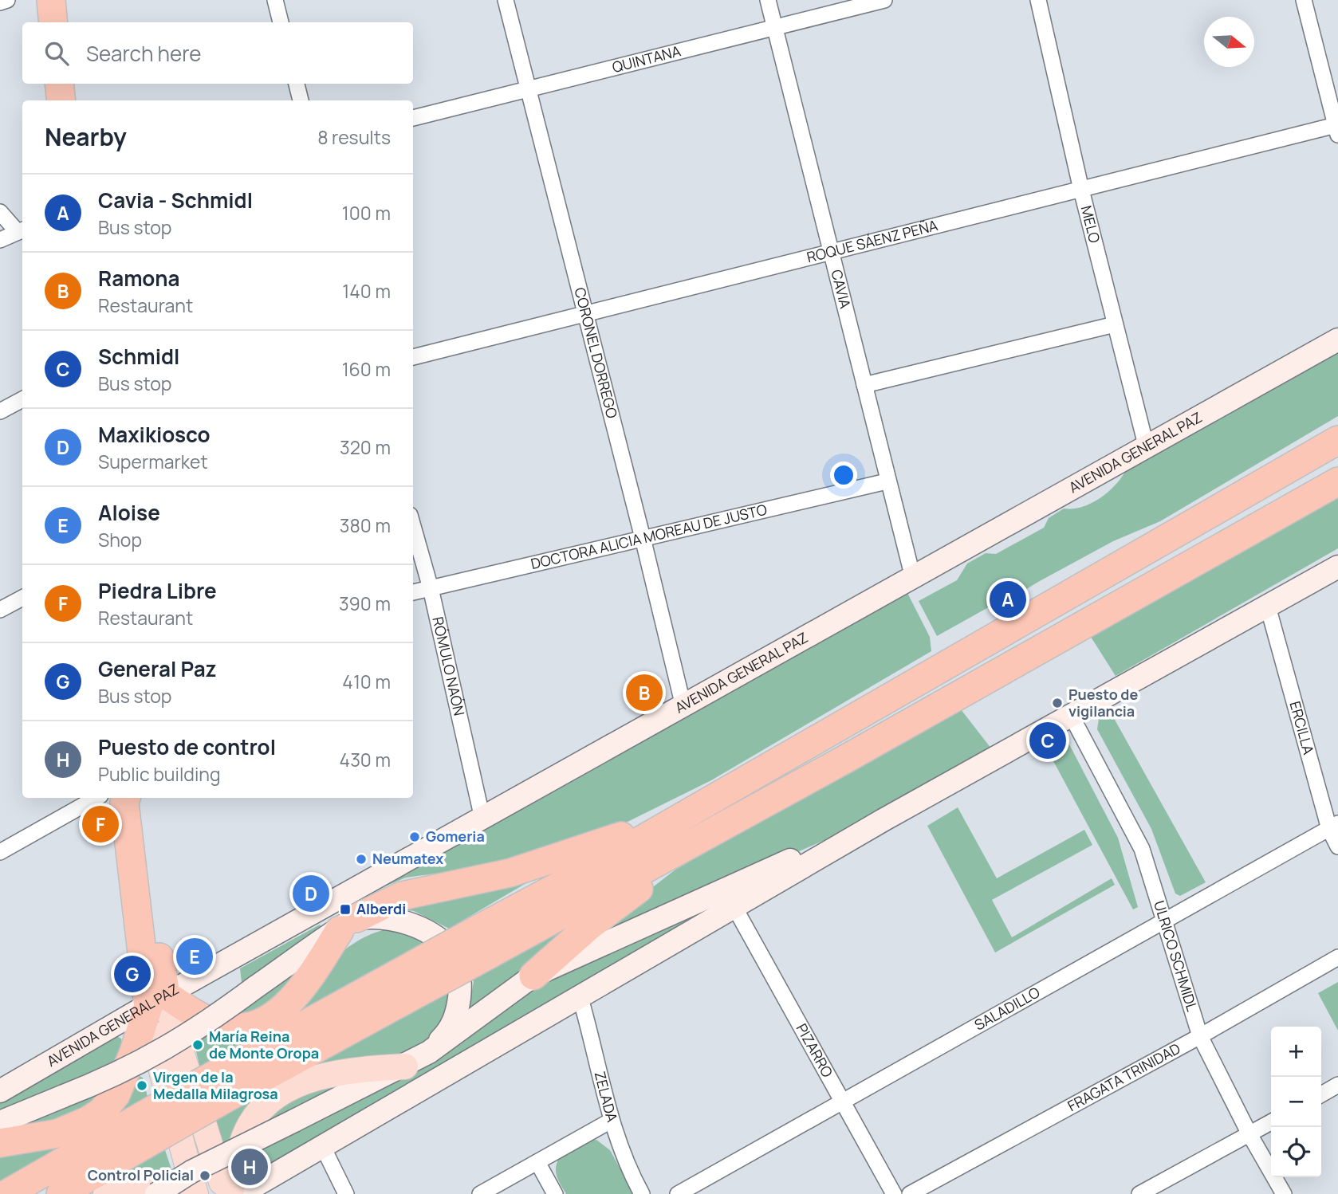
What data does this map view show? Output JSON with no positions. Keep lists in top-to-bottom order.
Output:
{
  "streets": {
    "street": [
      "QUINTANA",
      "MELO",
      "ROQUE SÁENZ PEÑA",
      "CAVIA",
      "CORONEL DORREGO",
      "AVENIDA GENERAL PAZ",
      "DOCTORA ALICIA MOREAU DE JUSTO",
      "RÓMULO NAÓN",
      "ERCILLA",
      "ULRICO SCHMIDL",
      "SALADILLO",
      "PIZARRO",
      "FRAGATA TRINIDAD",
      "ZELADA"
    ]
  },
  "crossings": [
    ["QUINTANA", "CAVIA"],
    ["QUINTANA", "CORONEL DORREGO"],
    ["MELO", "ROQUE SÁENZ PEÑA"],
    ["MELO", "AVENIDA GENERAL PAZ"],
    ["ROQUE SÁENZ PEÑA", "CAVIA"],
    ["ROQUE SÁENZ PEÑA", "CORONEL DORREGO"],
    ["CAVIA", "AVENIDA GENERAL PAZ"],
    ["CAVIA", "DOCTORA ALICIA MOREAU DE JUSTO"],
    ["CORONEL DORREGO", "AVENIDA GENERAL PAZ"],
    ["CORONEL DORREGO", "DOCTORA ALICIA MOREAU DE JUSTO"],
    ["AVENIDA GENERAL PAZ", "RÓMULO NAÓN"],
    ["DOCTORA ALICIA MOREAU DE JUSTO", "RÓMULO NAÓN"],
    ["ERCILLA", "SALADILLO"],
    ["ULRICO SCHMIDL", "SALADILLO"],
    ["ULRICO SCHMIDL", "FRAGATA TRINIDAD"],
    ["SALADILLO", "PIZARRO"]
  ],
  "places": {
    "other": [
      "Puesto de vigilancia",
      "Gomeria",
      "Neumatex",
      "María Reina de Monte Oropa",
      "Virgen de la Medalla Milagrosa",
      "Control Policial"
    ],
    "transit": ["Alberdi"]
  },
  "north": "right",
  "page": {
    "search": "Search here",
    "heading": ["Nearby", "8 results"],
    "list": [
      {
        "mark": "A",
        "name": "Cavia - Schmidl",
        "note": "Bus stop",
        "value": "100 m"
      },
      {
        "mark": "B",
        "name": "Ramona",
        "note": "Restaurant",
        "value": "140 m"
      },
      {
        "mark": "C",
        "name": "Schmidl",
        "note": "Bus stop",
        "value": "160 m"
      },
      {
        "mark": "D",
        "name": "Maxikiosco",
        "note": "Supermarket",
        "value": "320 m"
      },
      {
        "mark": "E",
        "name": "Aloise",
        "note": "Shop",
        "value": "380 m"
      },
      {
        "mark": "F",
        "name": "Piedra Libre",
        "note": "Restaurant",
        "value": "390 m"
      },
      {
        "mark": "G",
        "name": "General Paz",
        "note": "Bus stop",
        "value": "410 m"
      },
      {
        "mark": "H",
        "name": "Puesto de control",
        "note": "Public building",
        "value": "430 m"
      }
    ],
    "pins": [
      "A",
      "B",
      "C",
      "F",
      "D",
      "E",
      "G",
      "H"
    ],
    "map_buttons": ["+", "−"]
  }
}
